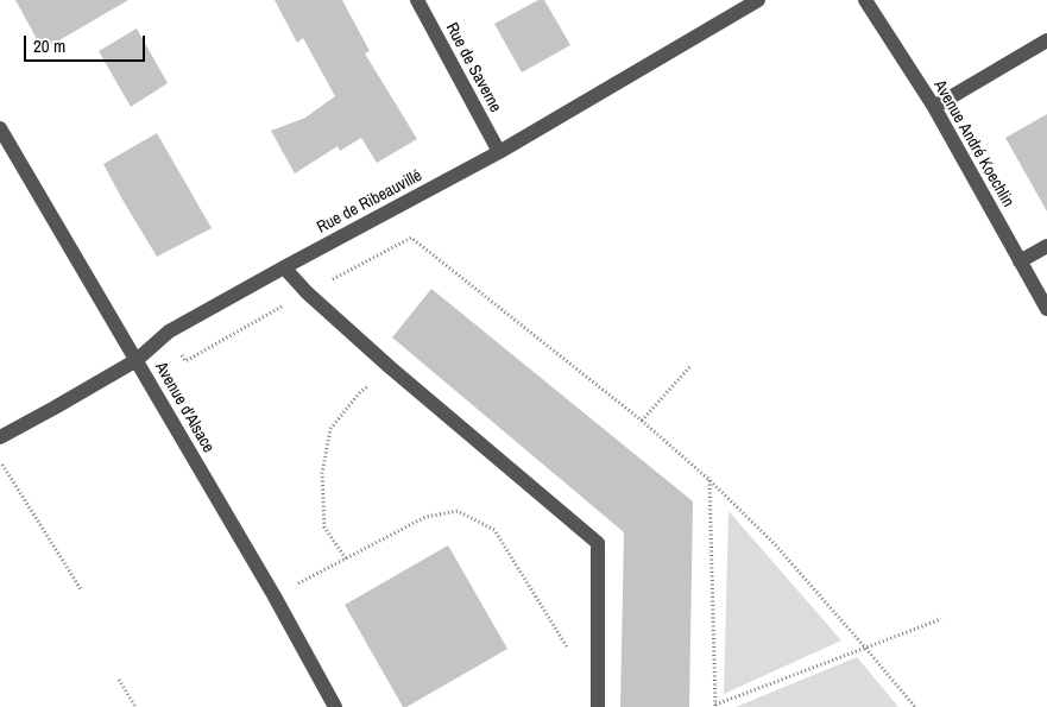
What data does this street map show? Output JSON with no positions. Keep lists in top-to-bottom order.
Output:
{
  "streets": {
    "street": [
      "Rue de Saverne",
      "Avenue André Koechlin",
      "Rue de Ribeauvillé",
      "Avenue d'Alsace"
    ]
  },
  "crossings": [
    ["Rue de Saverne", "Rue de Ribeauvillé"],
    ["Rue de Ribeauvillé", "Avenue d'Alsace"]
  ],
  "scale_bar": "20 m"
}
